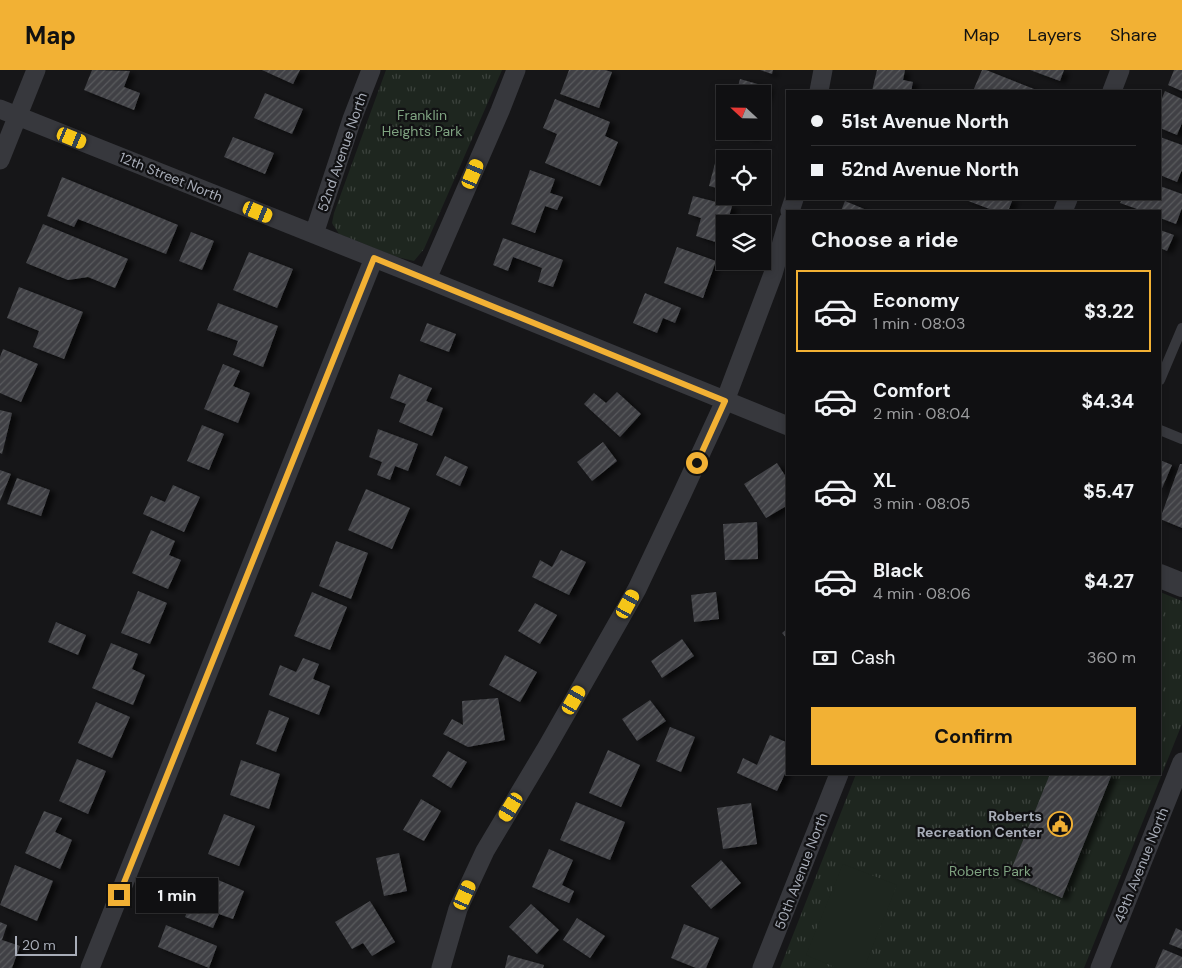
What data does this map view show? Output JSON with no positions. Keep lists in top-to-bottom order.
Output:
{
  "streets": {
    "street": [
      "52nd Avenue North",
      "12th Street North",
      "49th Avenue North",
      "50th Avenue North"
    ]
  },
  "crossings": [
    ["52nd Avenue North", "12th Street North"]
  ],
  "parks": ["Franklin Heights Park", "Roberts Park"],
  "places": {
    "public building": ["Roberts Recreation Center"]
  },
  "scale_bar": "20 m",
  "north": "left",
  "page": {
    "header": "Map",
    "nav": ["Map", "Layers", "Share"],
    "banner": ["51st Avenue North", "52nd Avenue North"],
    "heading": "Choose a ride",
    "list": [
      {
        "name": "Economy",
        "note": "1 min · 08:03",
        "value": "$3.22"
      },
      {
        "name": "Comfort",
        "note": "2 min · 08:04",
        "value": "$4.34"
      },
      {
        "name": "XL",
        "note": "3 min · 08:05",
        "value": "$5.47"
      },
      {
        "name": "Black",
        "note": "4 min · 08:06",
        "value": "$4.27"
      }
    ],
    "pay": ["Cash", "360 m"],
    "buttons": "Confirm",
    "bubble": "1 min",
    "scale": "20 m"
  }
}
